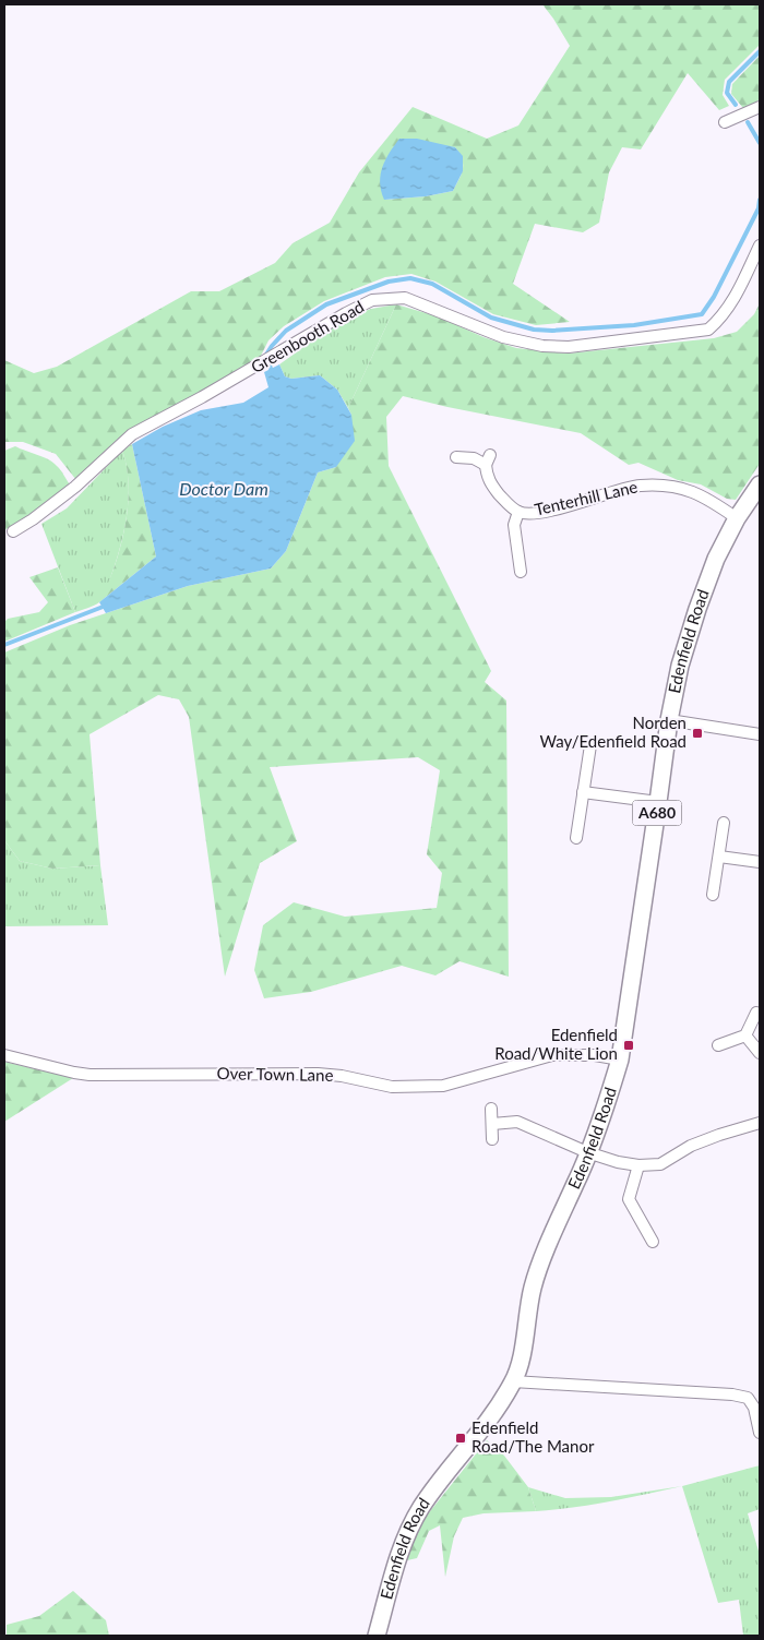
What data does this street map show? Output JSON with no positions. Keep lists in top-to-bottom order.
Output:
{
  "streets": {
    "main road": ["Edenfield Road", "A680"],
    "street": ["Greenbooth Road", "Tenterhill Lane", "Over Town Lane"]
  },
  "crossings": [
    ["Tenterhill Lane", "Edenfield Road"],
    ["Edenfield Road", "Over Town Lane"]
  ],
  "water": ["Doctor Dam"],
  "places": {
    "transit": ["Norden Way/Edenfield Road", "Edenfield Road/White Lion", "Edenfield Road/The Manor"]
  }
}
